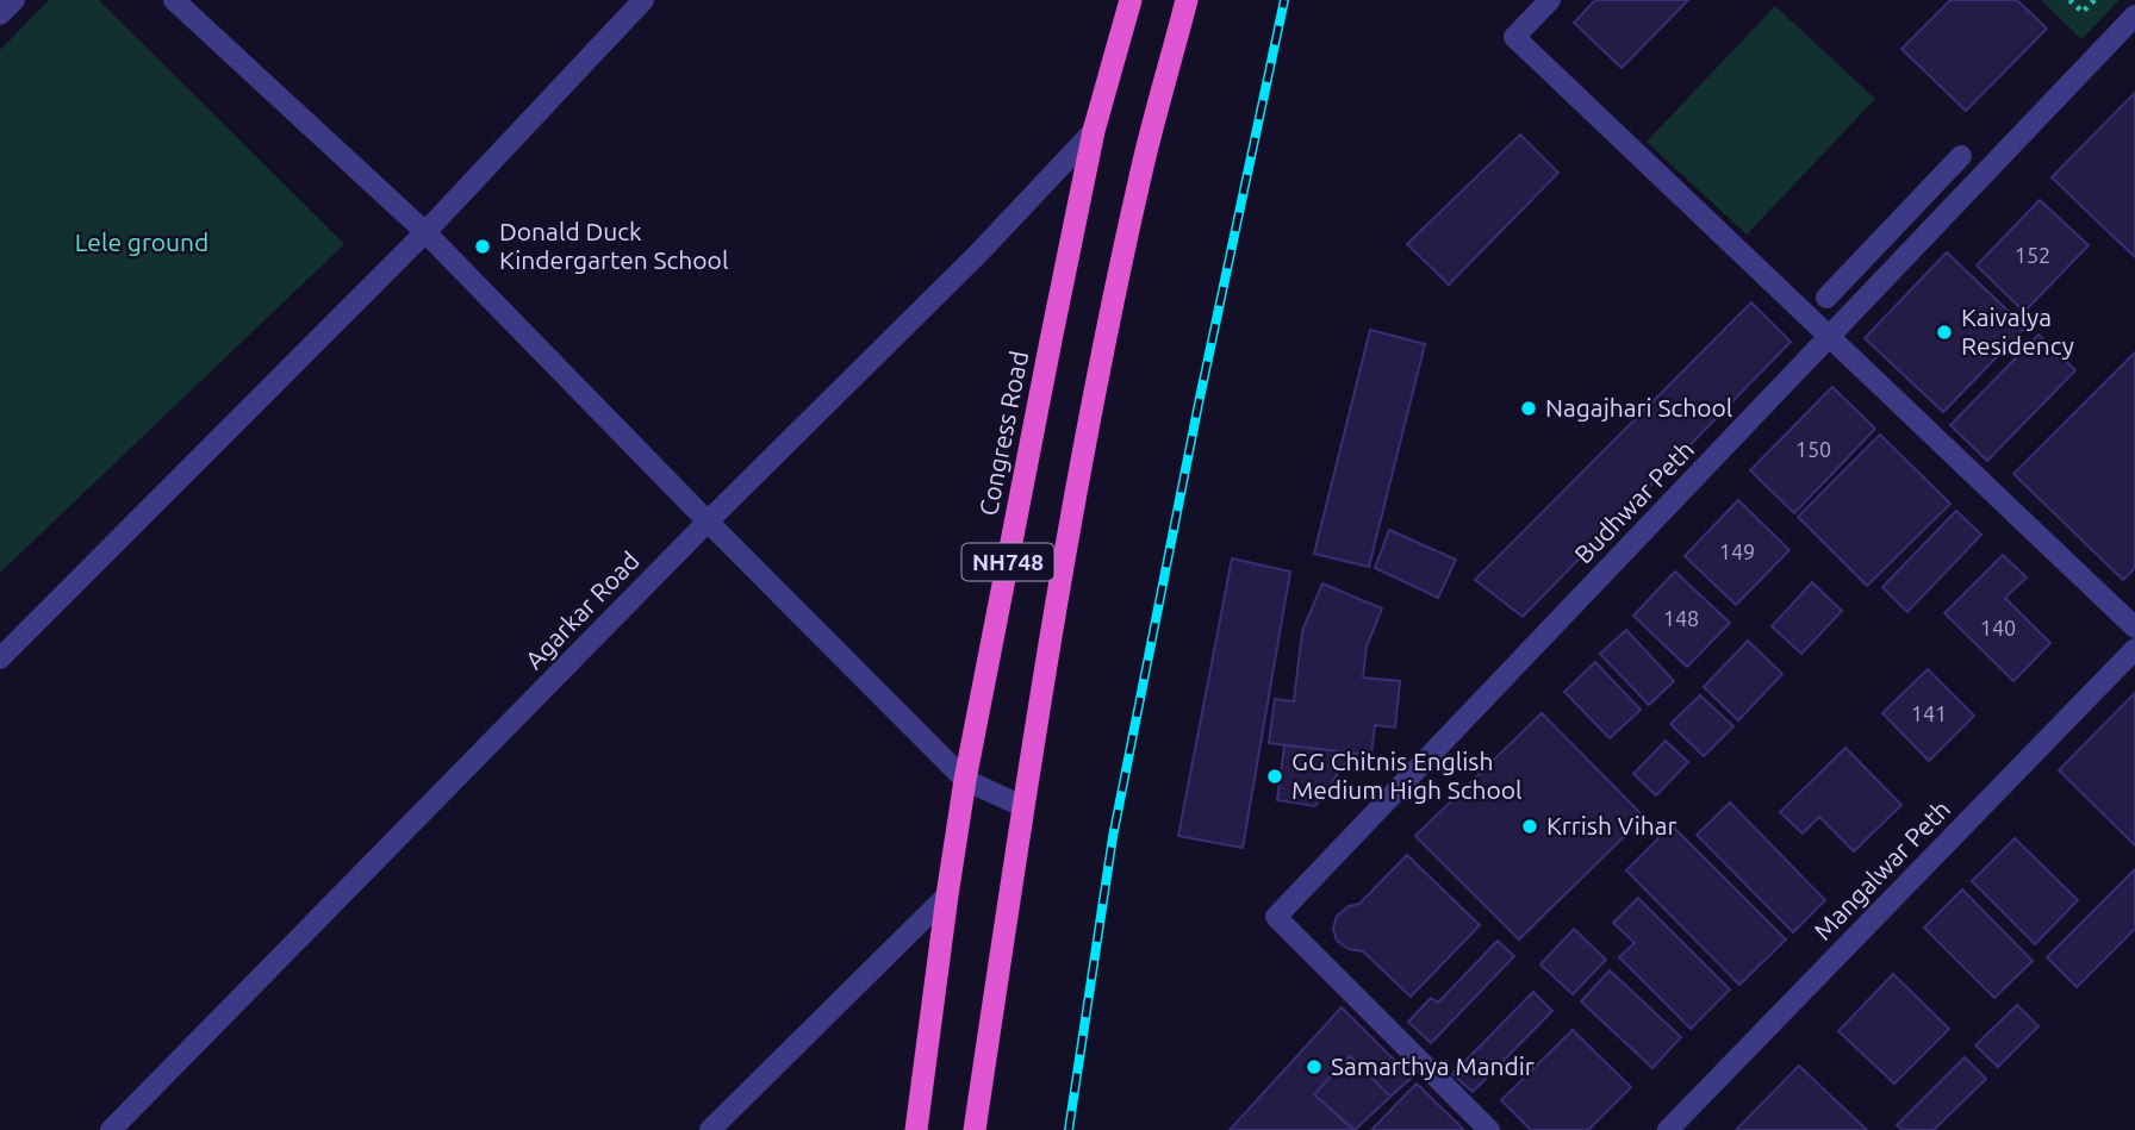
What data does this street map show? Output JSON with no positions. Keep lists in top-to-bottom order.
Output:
{
  "streets": {
    "highway": ["Congress Road", "NH748"],
    "street": ["Budhwar Peth", "Agarkar Road", "Mangalwar Peth"]
  },
  "crossings": [
    ["Congress Road", "Agarkar Road"]
  ],
  "parks": ["Lele ground"],
  "places": [
    "Donald Duck Kindergarten School",
    "Kaivalya Residency",
    "Nagajhari School",
    "GG Chitnis English Medium High School",
    "Krrish Vihar",
    "Samarthya Mandir"
  ],
  "house_numbers": [
    "152",
    "150",
    "149",
    "148",
    "140",
    "141"
  ]
}
